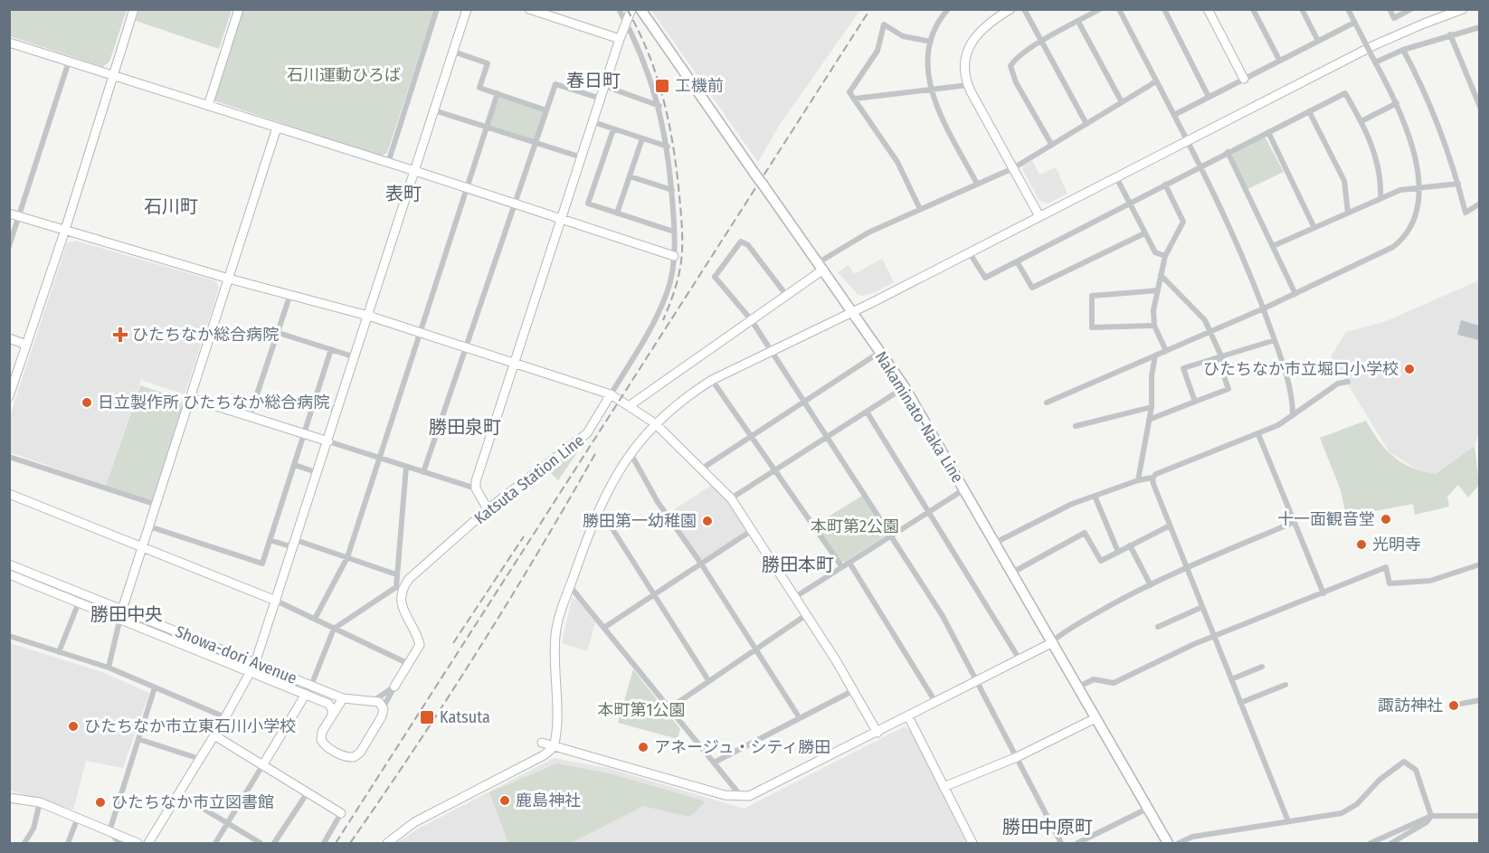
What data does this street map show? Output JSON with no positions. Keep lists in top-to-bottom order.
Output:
{
  "streets": {
    "main road": ["Nakaminato-Naka Line"],
    "street": ["Katsuta Station Line", "Showa-dori Avenue"]
  },
  "districts": [
    "春日町",
    "表町",
    "石川町",
    "勝田泉町",
    "勝田本町",
    "勝田中央",
    "勝田中原町"
  ],
  "parks": ["石川運動ひろば", "本町第2公園", "本町第1公園"],
  "places": {
    "transit": ["工機前", "Katsuta"],
    "health": ["ひたちなか総合病院"],
    "other": [
      "ひたちなか市立堀口小学校",
      "日立製作所 ひたちなか総合病院",
      "十一面観音堂",
      "勝田第一幼稚園",
      "光明寺",
      "諏訪神社",
      "ひたちなか市立東石川小学校",
      "アネージュ・シティ勝田",
      "鹿島神社",
      "ひたちなか市立図書館"
    ]
  }
}
